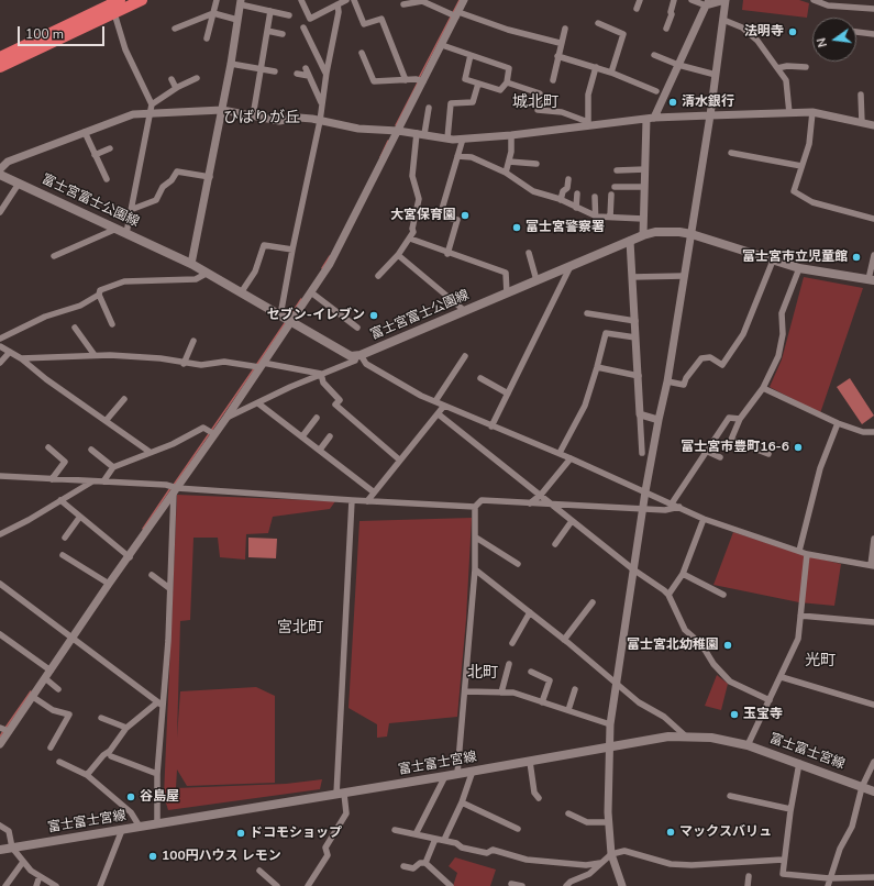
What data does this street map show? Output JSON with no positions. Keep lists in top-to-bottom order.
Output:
{
  "streets": {
    "main road": ["富士宮富士公園線", "富士富士宮線"]
  },
  "districts": [
    "城北町",
    "ひばりが丘",
    "宮北町",
    "光町",
    "北町"
  ],
  "places": [
    "法明寺",
    "清水銀行",
    "大宮保育園",
    "富士宮警察署",
    "富士宮市立児童館",
    "セブン-イレブン",
    "富士宮市豊町16-6",
    "富士宮北幼稚園",
    "玉宝寺",
    "谷島屋",
    "マックスバリュ",
    "ドコモショップ",
    "100円ハウス レモン"
  ],
  "scale_bar": "100 m",
  "north": "left"
}
